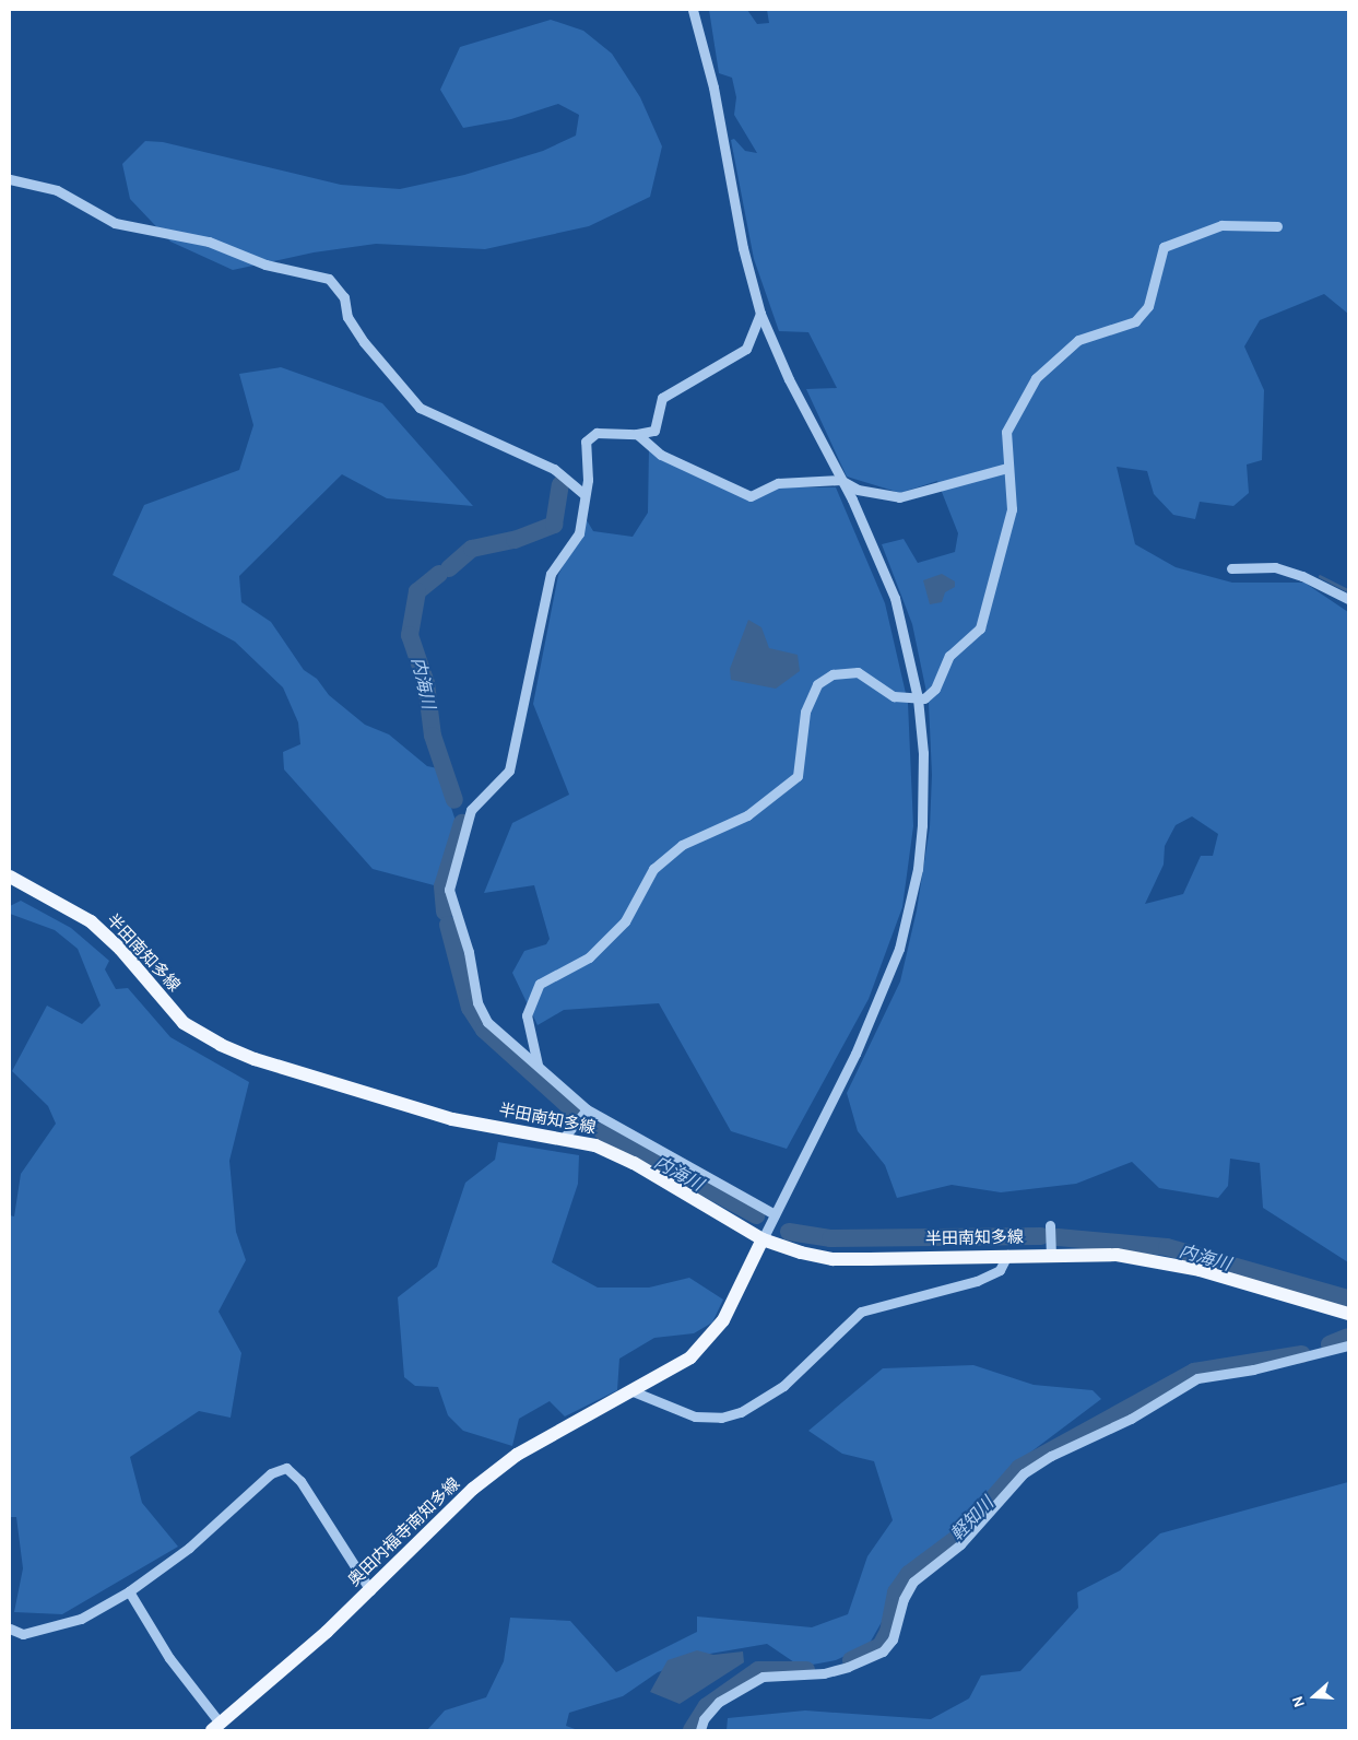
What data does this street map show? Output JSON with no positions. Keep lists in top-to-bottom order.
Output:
{
  "streets": {
    "main road": ["半田南知多線", "奥田内福寺南知多線"]
  },
  "crossings": [
    ["半田南知多線", "奥田内福寺南知多線"]
  ],
  "water": ["内海川", "軽知川"],
  "north": "left"
}
